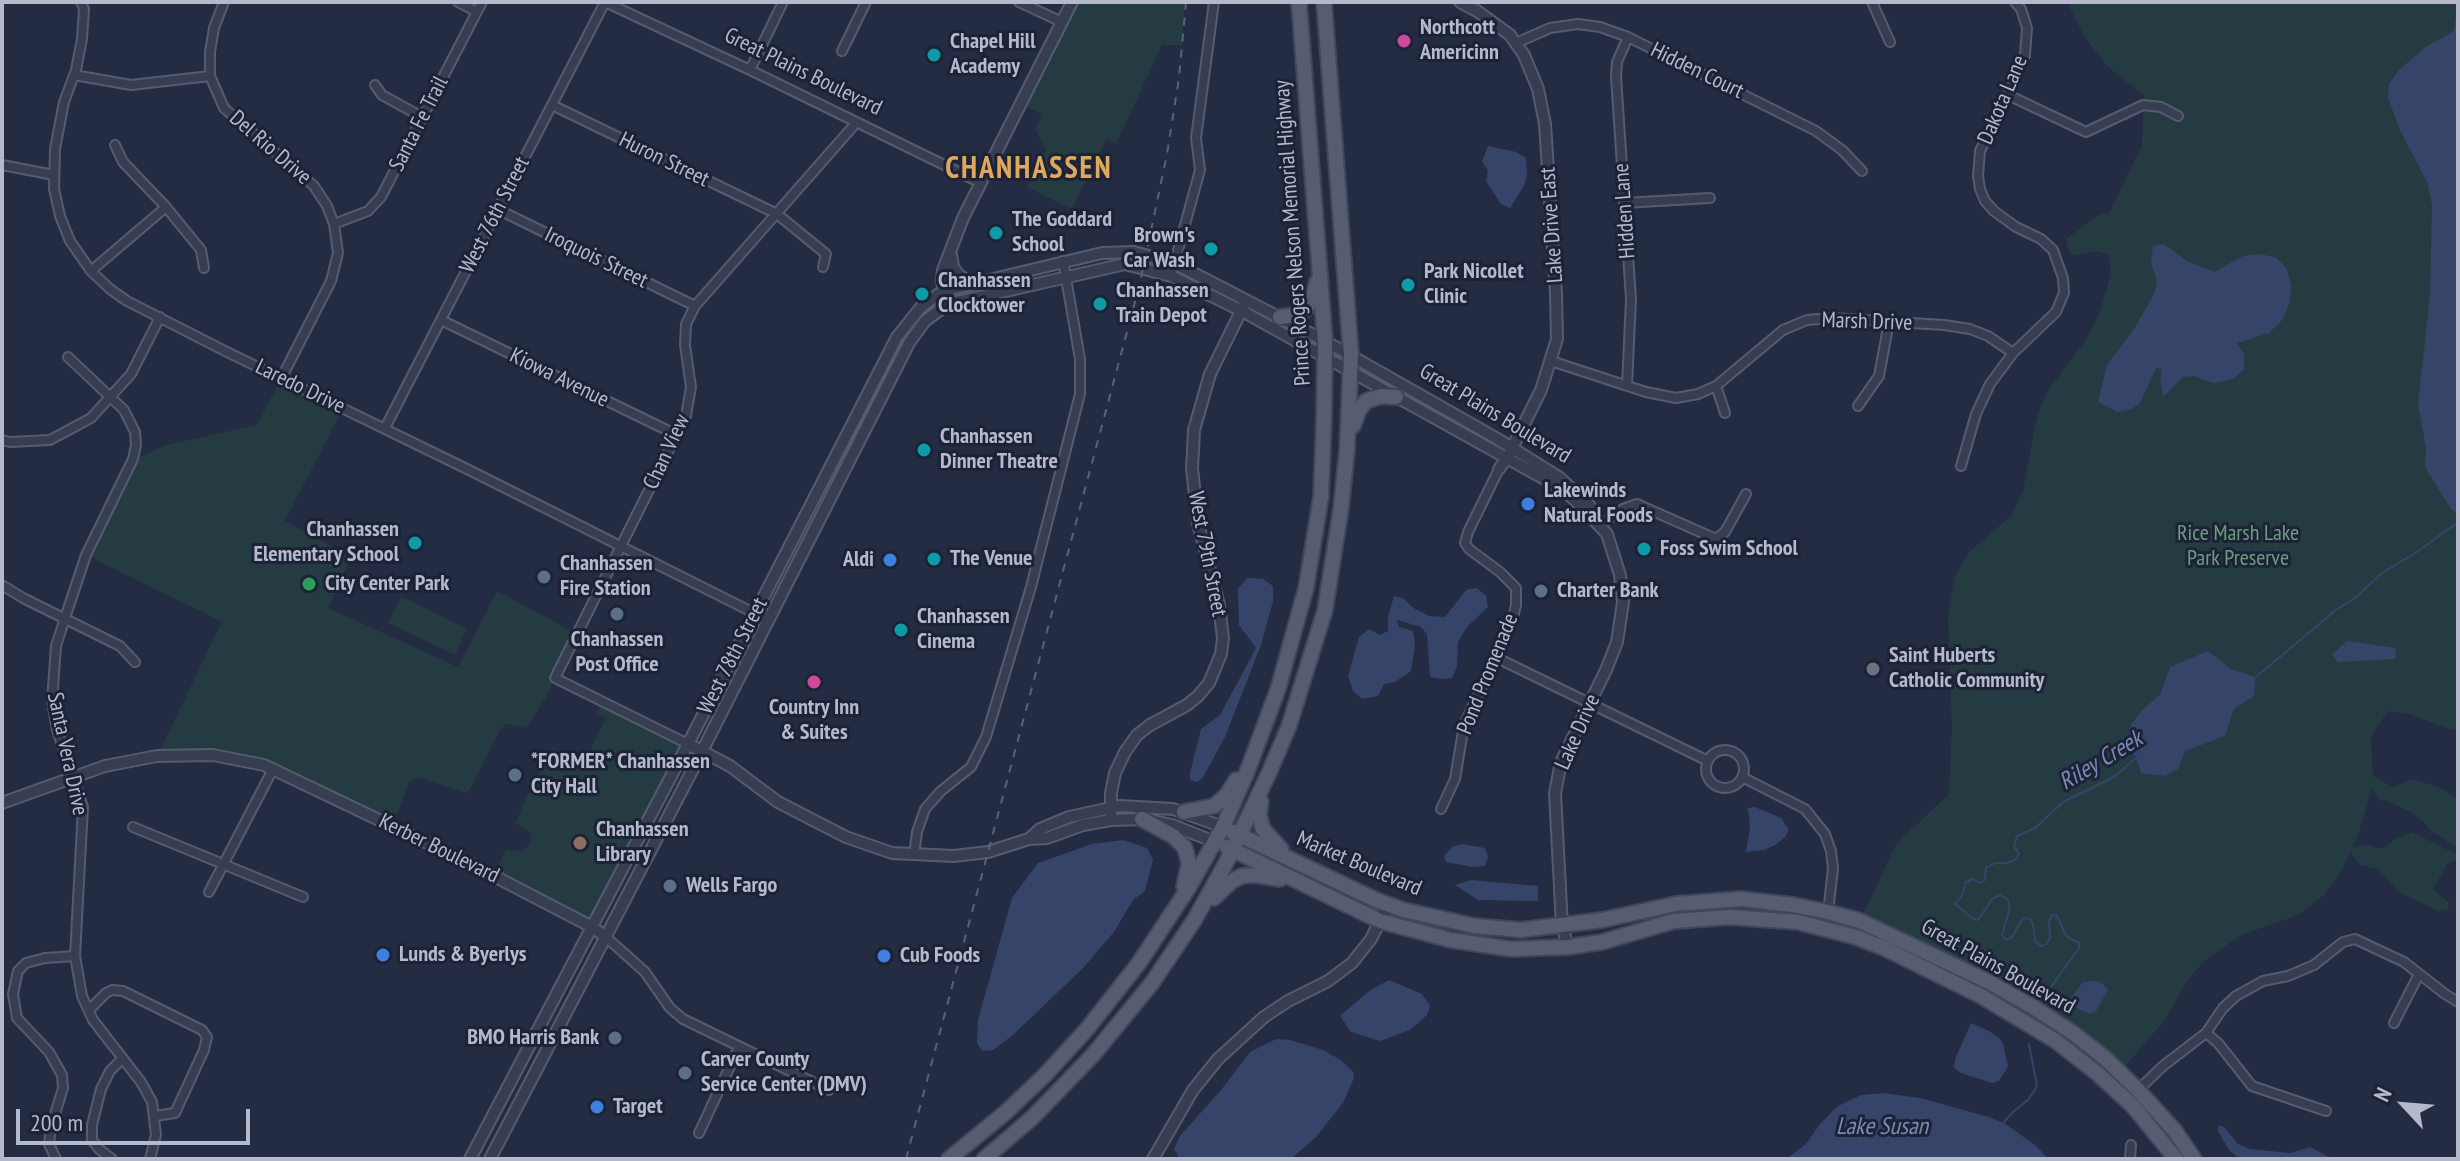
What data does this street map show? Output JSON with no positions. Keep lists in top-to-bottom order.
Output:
{
  "streets": {
    "main road": ["Great Plains Boulevard", "Prince Rogers Nelson Memorial Highway", "Market Boulevard"],
    "street": [
      "Hidden Court",
      "Dakota Lane",
      "Santa Fe Trail",
      "Del Rio Drive",
      "Huron Street",
      "Hidden Lane",
      "West 76th Street",
      "Lake Drive East",
      "Iroquois Street",
      "Marsh Drive",
      "Kiowa Avenue",
      "Laredo Drive",
      "Chan View",
      "West 79th Street",
      "West 78th Street",
      "Pond Promenade",
      "Lake Drive",
      "Santa Vera Drive",
      "Kerber Boulevard"
    ]
  },
  "crossings": [
    ["Hidden Court", "Hidden Lane"],
    ["Hidden Court", "Lake Drive East"],
    ["Great Plains Boulevard", "West 76th Street"],
    ["Great Plains Boulevard", "Lake Drive East"],
    ["Great Plains Boulevard", "Prince Rogers Nelson Memorial Highway"],
    ["Great Plains Boulevard", "Chan View"],
    ["Great Plains Boulevard", "West 79th Street"],
    ["Great Plains Boulevard", "West 78th Street"],
    ["Great Plains Boulevard", "Lake Drive"],
    ["Great Plains Boulevard", "Market Boulevard"],
    ["Dakota Lane", "Marsh Drive"],
    ["Santa Fe Trail", "Del Rio Drive"],
    ["Del Rio Drive", "Laredo Drive"],
    ["Huron Street", "West 76th Street"],
    ["Huron Street", "Chan View"],
    ["Hidden Lane", "Marsh Drive"],
    ["West 76th Street", "Iroquois Street"],
    ["West 76th Street", "Kiowa Avenue"],
    ["West 76th Street", "Laredo Drive"],
    ["Lake Drive East", "Marsh Drive"],
    ["Lake Drive East", "Pond Promenade"],
    ["Prince Rogers Nelson Memorial Highway", "Market Boulevard"],
    ["Iroquois Street", "Chan View"],
    ["Kiowa Avenue", "Chan View"],
    ["Laredo Drive", "Chan View"],
    ["Laredo Drive", "West 78th Street"],
    ["Chan View", "Market Boulevard"],
    ["West 79th Street", "Market Boulevard"],
    ["West 78th Street", "Kerber Boulevard"],
    ["West 78th Street", "Market Boulevard"],
    ["Lake Drive", "Market Boulevard"],
    ["Santa Vera Drive", "Kerber Boulevard"]
  ],
  "districts": ["CHANHASSEN"],
  "water": ["Riley Creek", "Lake Susan"],
  "parks": ["Rice Marsh Lake Park Preserve"],
  "places": [
    "Northcott Americinn",
    "Chapel Hill Academy",
    "The Goddard School",
    "Brown's Car Wash",
    "Park Nicollet Clinic",
    "Chanhassen Clocktower",
    "Chanhassen Train Depot",
    "Chanhassen Dinner Theatre",
    "Lakewinds Natural Foods",
    "Chanhassen Elementary School",
    "Foss Swim School",
    "The Venue",
    "Aldi",
    "Chanhassen Fire Station",
    "City Center Park",
    "Charter Bank",
    "Chanhassen Post Office",
    "Chanhassen Cinema",
    "Saint Huberts Catholic Community",
    "Country Inn & Suites",
    "*FORMER* Chanhassen City Hall",
    "Chanhassen Library",
    "Wells Fargo",
    "Lunds & Byerlys",
    "Cub Foods",
    "BMO Harris Bank",
    "Carver County Service Center (DMV)",
    "Target"
  ],
  "scale_bar": "200 m",
  "north": "top left"
}
